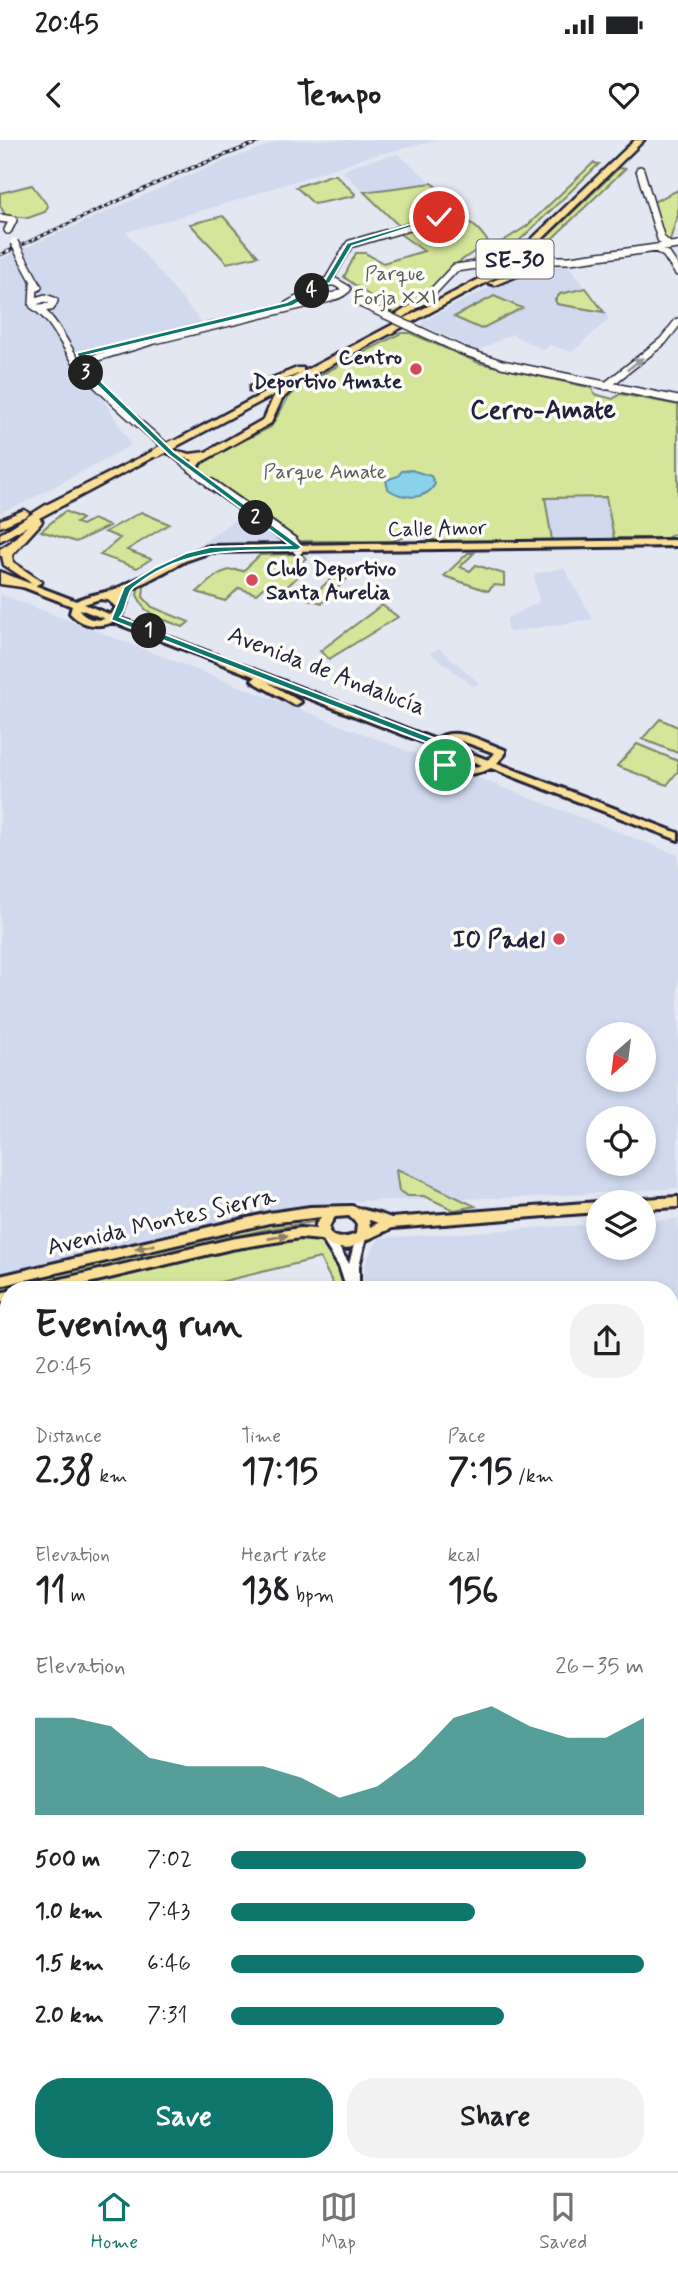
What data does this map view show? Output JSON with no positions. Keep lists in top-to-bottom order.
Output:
{
  "streets": {
    "highway": ["SE-30"],
    "main road": ["Calle Amor", "Avenida de Andalucía", "Avenida Montes Sierra"]
  },
  "crossings": [
    ["Calle Amor", "Avenida de Andalucía"]
  ],
  "districts": ["Cerro-Amate"],
  "parks": ["Parque Forja XXI", "Parque Amate"],
  "places": ["Centro Deportivo Amate", "Club Deportivo Santa Aurelia", "IO Padel"],
  "north": "bottom left",
  "page": {
    "status": "20:45",
    "header": "Tempo",
    "pins": [
      "4",
      "3",
      "2",
      "1"
    ],
    "heading": ["Evening run", "20:45"],
    "stats": [
      ["Distance", "2.38 km"],
      ["Time", "17:15"],
      ["Pace", "7:15 /km"],
      ["Elevation", "11 m"],
      ["Heart rate", "138 bpm"],
      ["kcal", "156"]
    ],
    "chart": ["Elevation", "26–35 m"],
    "list": [
      {
        "name": "500 m",
        "note": "7:02"
      },
      {
        "name": "1.0 km",
        "note": "7:43"
      },
      {
        "name": "1.5 km",
        "note": "6:46"
      },
      {
        "name": "2.0 km",
        "note": "7:31"
      }
    ],
    "buttons": ["Save", "Share"],
    "tabs": ["Home", "Map", "Saved"]
  }
}
